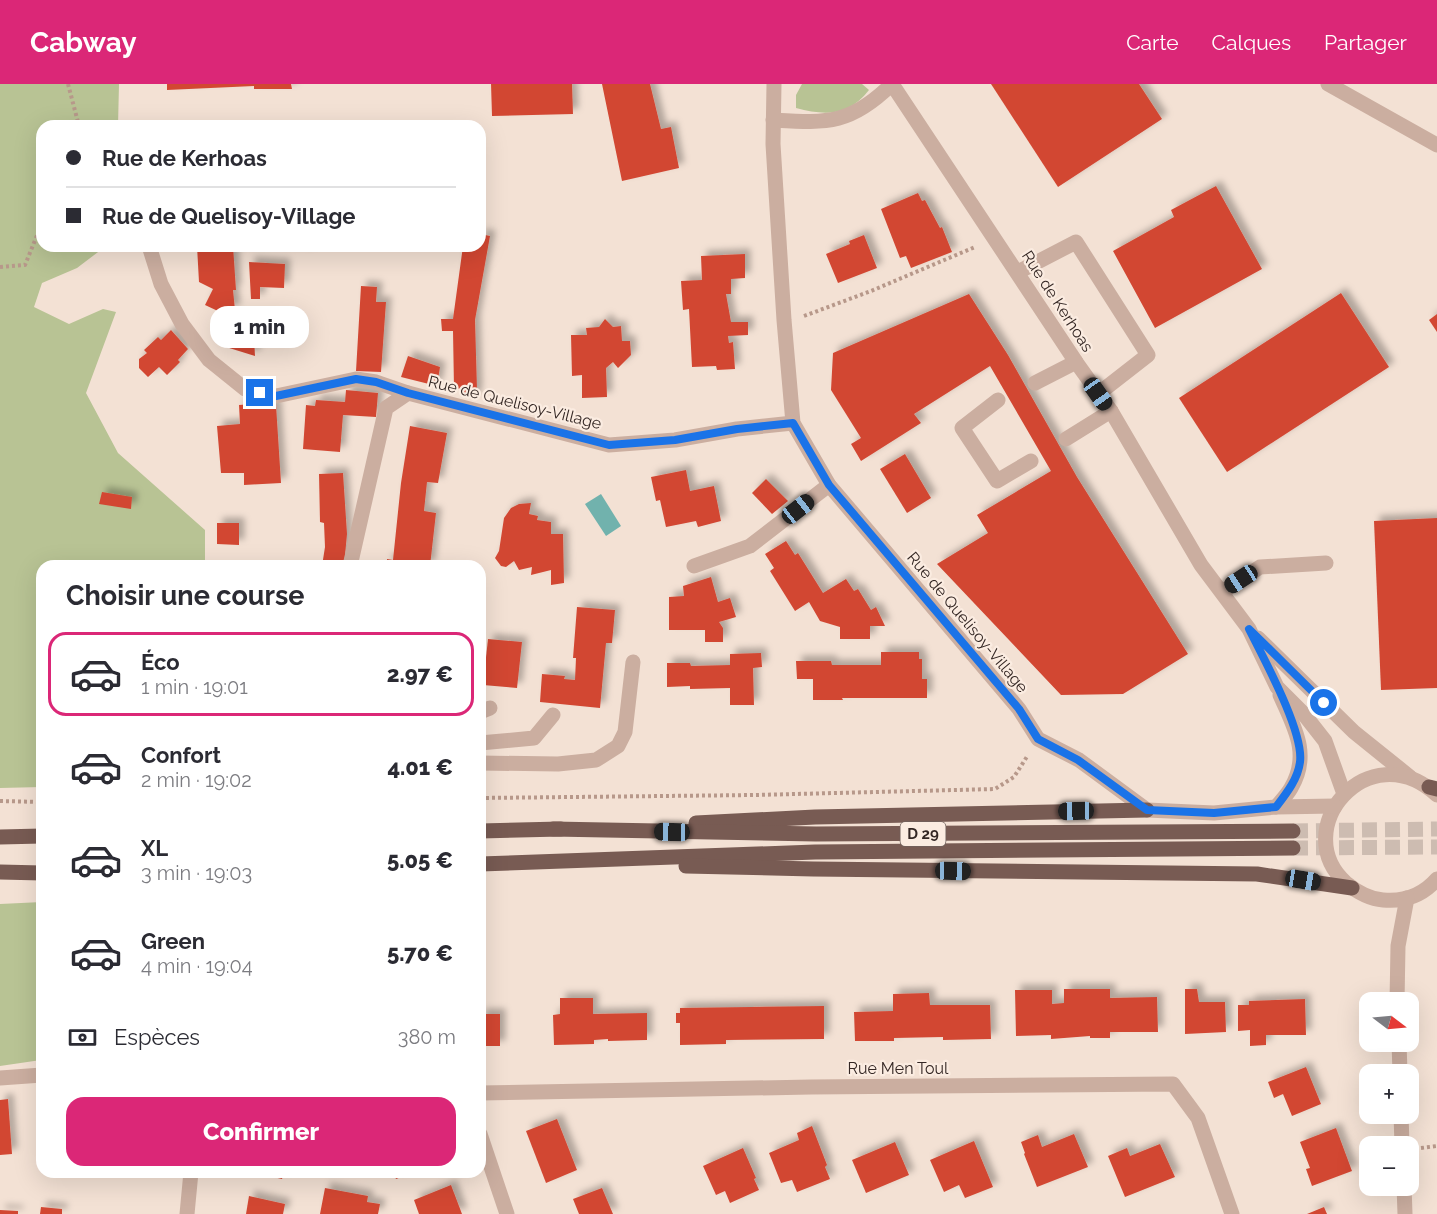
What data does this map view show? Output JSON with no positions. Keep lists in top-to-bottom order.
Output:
{
  "streets": {
    "main road": ["D 29"],
    "street": ["Rue de Kerhoas", "Rue de Quelisoy-Village", "Rue Men Toul"]
  },
  "north": "right",
  "page": {
    "header": "Cabway",
    "nav": ["Carte", "Calques", "Partager"],
    "banner": ["Rue de Kerhoas", "Rue de Quelisoy-Village"],
    "bubble": "1 min",
    "heading": "Choisir une course",
    "list": [
      {
        "name": "Éco",
        "note": "1 min · 19:01",
        "value": "2.97 €"
      },
      {
        "name": "Confort",
        "note": "2 min · 19:02",
        "value": "4.01 €"
      },
      {
        "name": "XL",
        "note": "3 min · 19:03",
        "value": "5.05 €"
      },
      {
        "name": "Green",
        "note": "4 min · 19:04",
        "value": "5.70 €"
      }
    ],
    "map_buttons": ["+", "−"],
    "pay": ["Espèces", "380 m"],
    "buttons": "Confirmer"
  }
}
